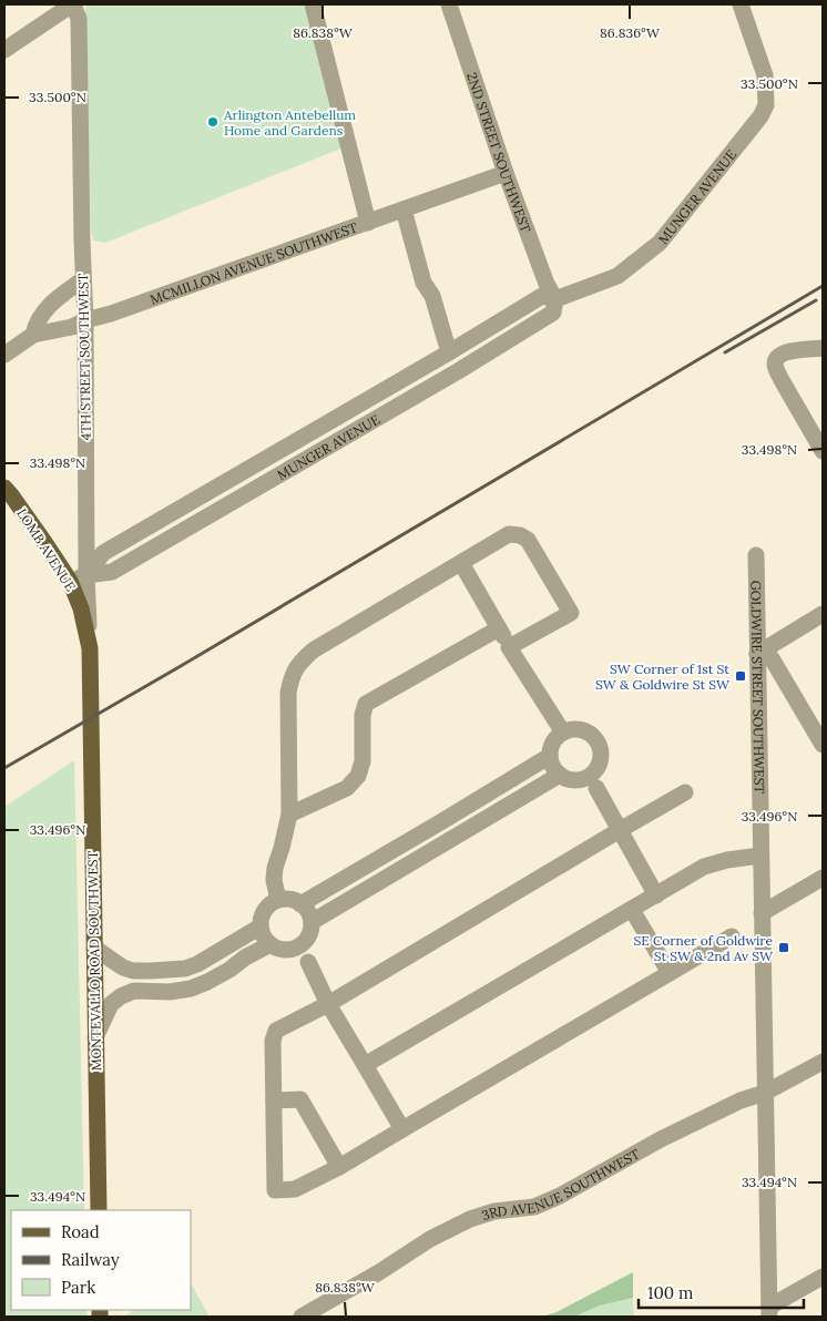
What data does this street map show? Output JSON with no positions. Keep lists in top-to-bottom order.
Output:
{
  "streets": {
    "main road": ["4TH STREET SOUTHWEST", "LOMB AVENUE", "MONTEVALLO ROAD SOUTHWEST"],
    "street": [
      "2ND STREET SOUTHWEST",
      "MUNGER AVENUE",
      "MCMILLON AVENUE SOUTHWEST",
      "GOLDWIRE STREET SOUTHWEST",
      "3RD AVENUE SOUTHWEST"
    ]
  },
  "crossings": [
    ["2ND STREET SOUTHWEST", "MUNGER AVENUE"],
    ["2ND STREET SOUTHWEST", "MCMILLON AVENUE SOUTHWEST"],
    ["MUNGER AVENUE", "4TH STREET SOUTHWEST"],
    ["MUNGER AVENUE", "LOMB AVENUE"],
    ["MCMILLON AVENUE SOUTHWEST", "4TH STREET SOUTHWEST"],
    ["4TH STREET SOUTHWEST", "LOMB AVENUE"],
    ["4TH STREET SOUTHWEST", "MONTEVALLO ROAD SOUTHWEST"],
    ["GOLDWIRE STREET SOUTHWEST", "3RD AVENUE SOUTHWEST"]
  ],
  "places": {
    "other": ["Arlington Antebellum Home and Gardens"],
    "transit": ["SW Corner of 1st St SW & Goldwire St SW", "SE Corner of Goldwire St SW & 2nd Av SW"]
  },
  "legend": ["Road", "Railway", "Park"],
  "scale_bar": "100 m",
  "coordinates": [
    "86.838°W",
    "86.836°W",
    "33.500°N",
    "33.498°N",
    "33.496°N",
    "33.494°N"
  ]
}
